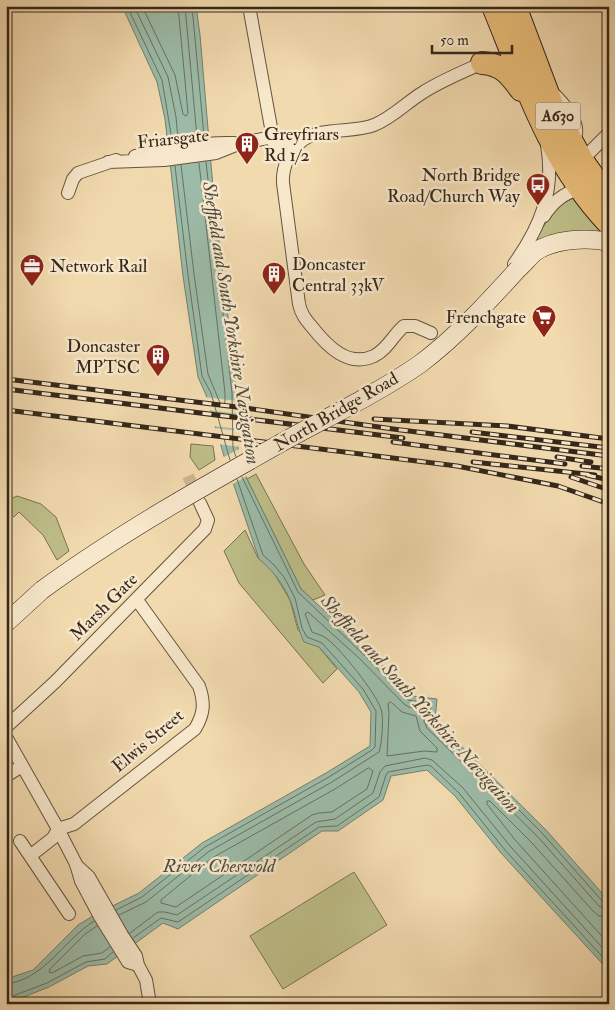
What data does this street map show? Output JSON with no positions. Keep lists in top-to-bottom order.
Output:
{
  "streets": {
    "highway": ["A630"],
    "street": [
      "Friarsgate",
      "North Bridge Road",
      "Marsh Gate",
      "Elwis Street"
    ]
  },
  "crossings": [
    ["A630", "North Bridge Road"],
    ["Marsh Gate", "Elwis Street"]
  ],
  "water": ["Sheffield and South Yorkshire Navigation", "River Cheswold"],
  "places": {
    "building": ["Greyfriars Rd 1/2", "Doncaster Central 33kV", "Doncaster MPTSC"],
    "bus stop": ["North Bridge Road/Church Way"],
    "office": ["Network Rail"],
    "supermarket": ["Frenchgate"]
  },
  "scale_bar": "50 m"
}
